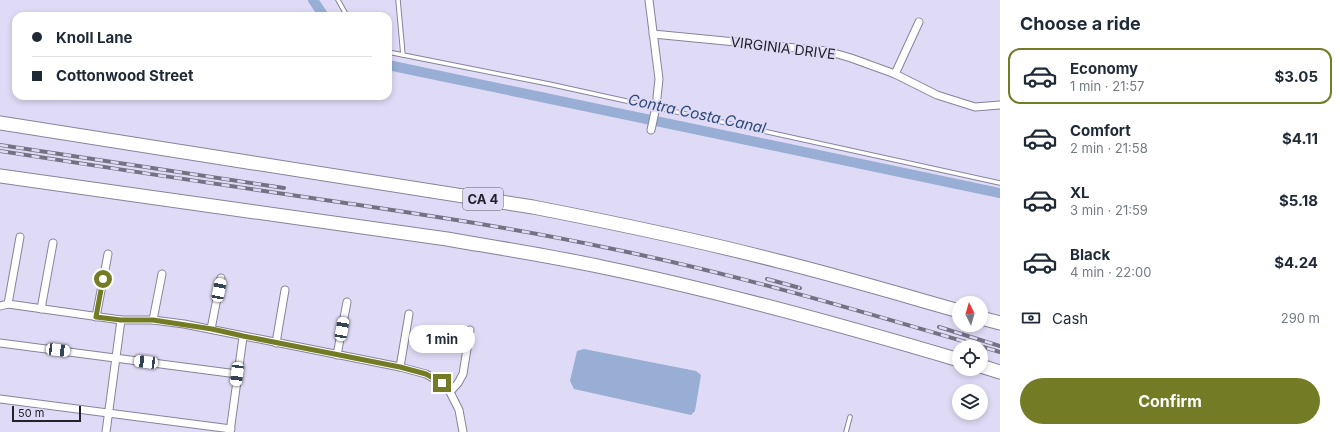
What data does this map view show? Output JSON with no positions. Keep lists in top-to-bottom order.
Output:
{
  "streets": {
    "highway": ["CA 4"],
    "street": ["VIRGINIA DRIVE"]
  },
  "water": ["Contra Costa Canal"],
  "scale_bar": "50 m",
  "north": "top",
  "page": {
    "heading": "Choose a ride",
    "banner": ["Knoll Lane", "Cottonwood Street"],
    "list": [
      {
        "name": "Economy",
        "note": "1 min · 21:57",
        "value": "$3.05"
      },
      {
        "name": "Comfort",
        "note": "2 min · 21:58",
        "value": "$4.11"
      },
      {
        "name": "XL",
        "note": "3 min · 21:59",
        "value": "$5.18"
      },
      {
        "name": "Black",
        "note": "4 min · 22:00",
        "value": "$4.24"
      }
    ],
    "pay": ["Cash", "290 m"],
    "bubble": "1 min",
    "buttons": "Confirm",
    "scale": "50 m"
  }
}
